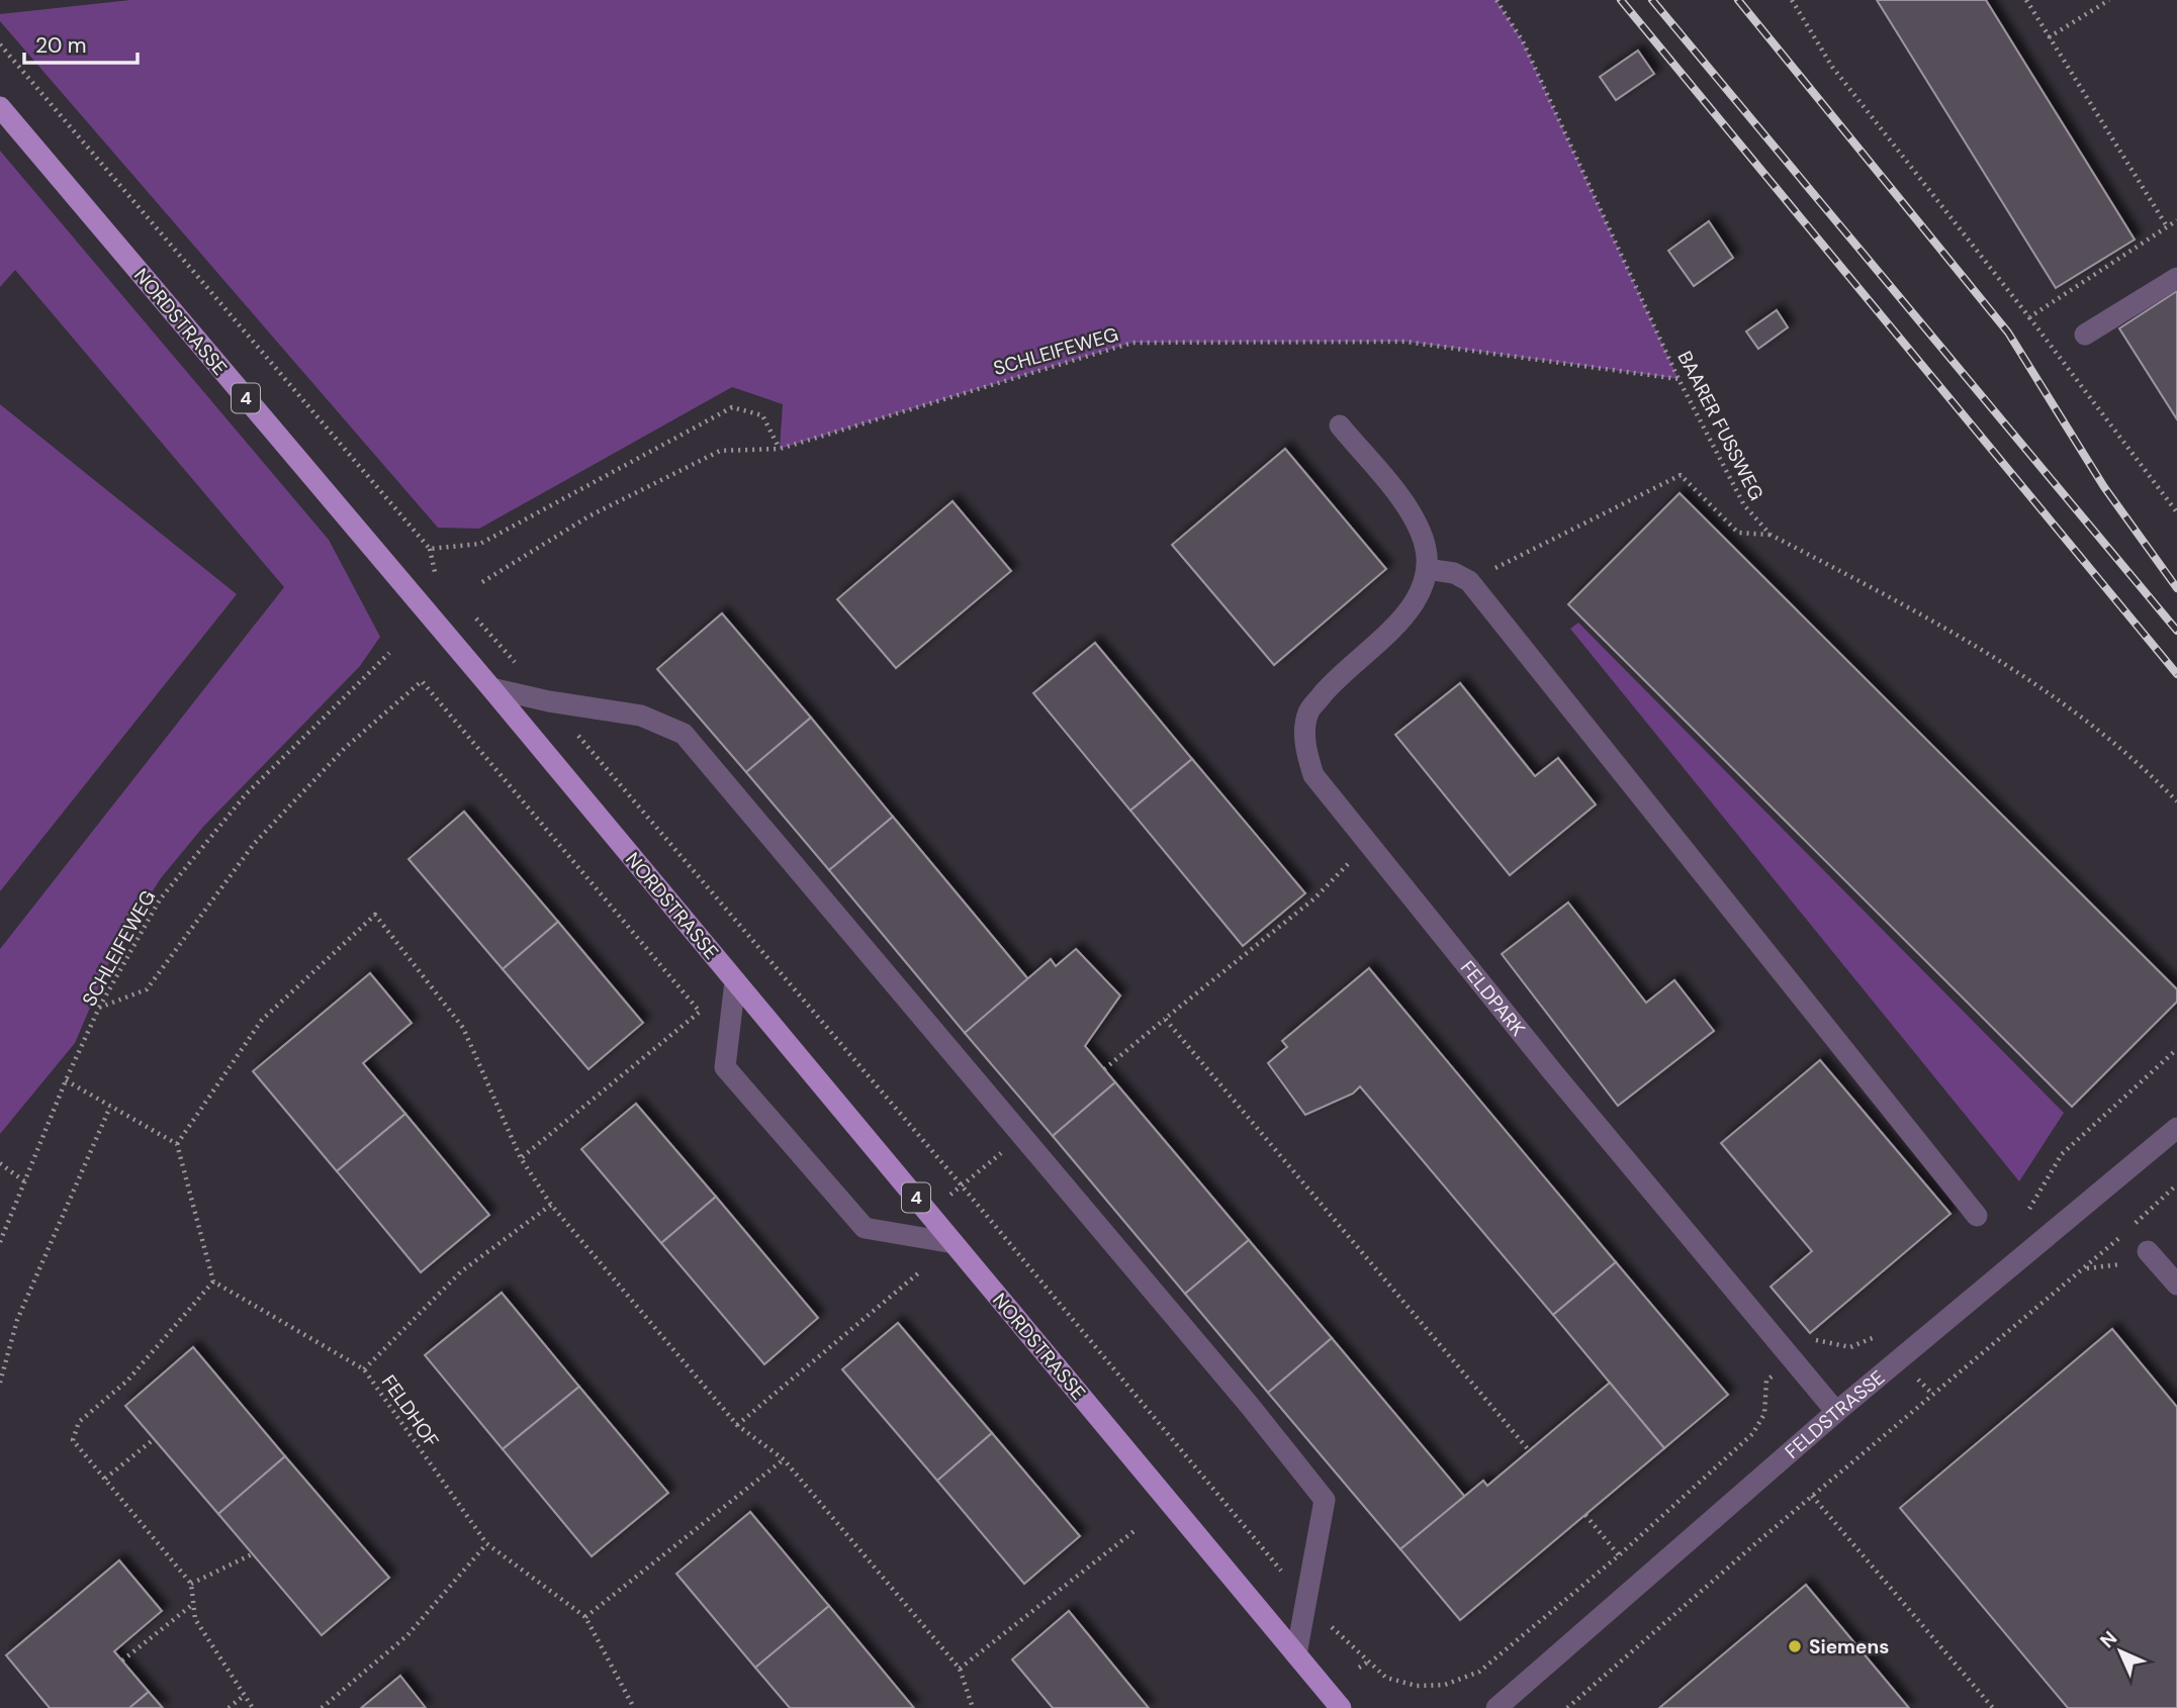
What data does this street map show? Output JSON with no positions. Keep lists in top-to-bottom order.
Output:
{
  "streets": {
    "main road": ["NORDSTRASSE", "4"],
    "street": ["FELDPARK", "FELDSTRASSE"],
    "path": ["SCHLEIFEWEG", "BAARER FUSSWEG", "FELDHOF"]
  },
  "crossings": [
    ["SCHLEIFEWEG", "BAARER FUSSWEG"],
    ["FELDPARK", "FELDSTRASSE"]
  ],
  "places": ["Siemens"],
  "scale_bar": "20 m",
  "north": "top left"
}
